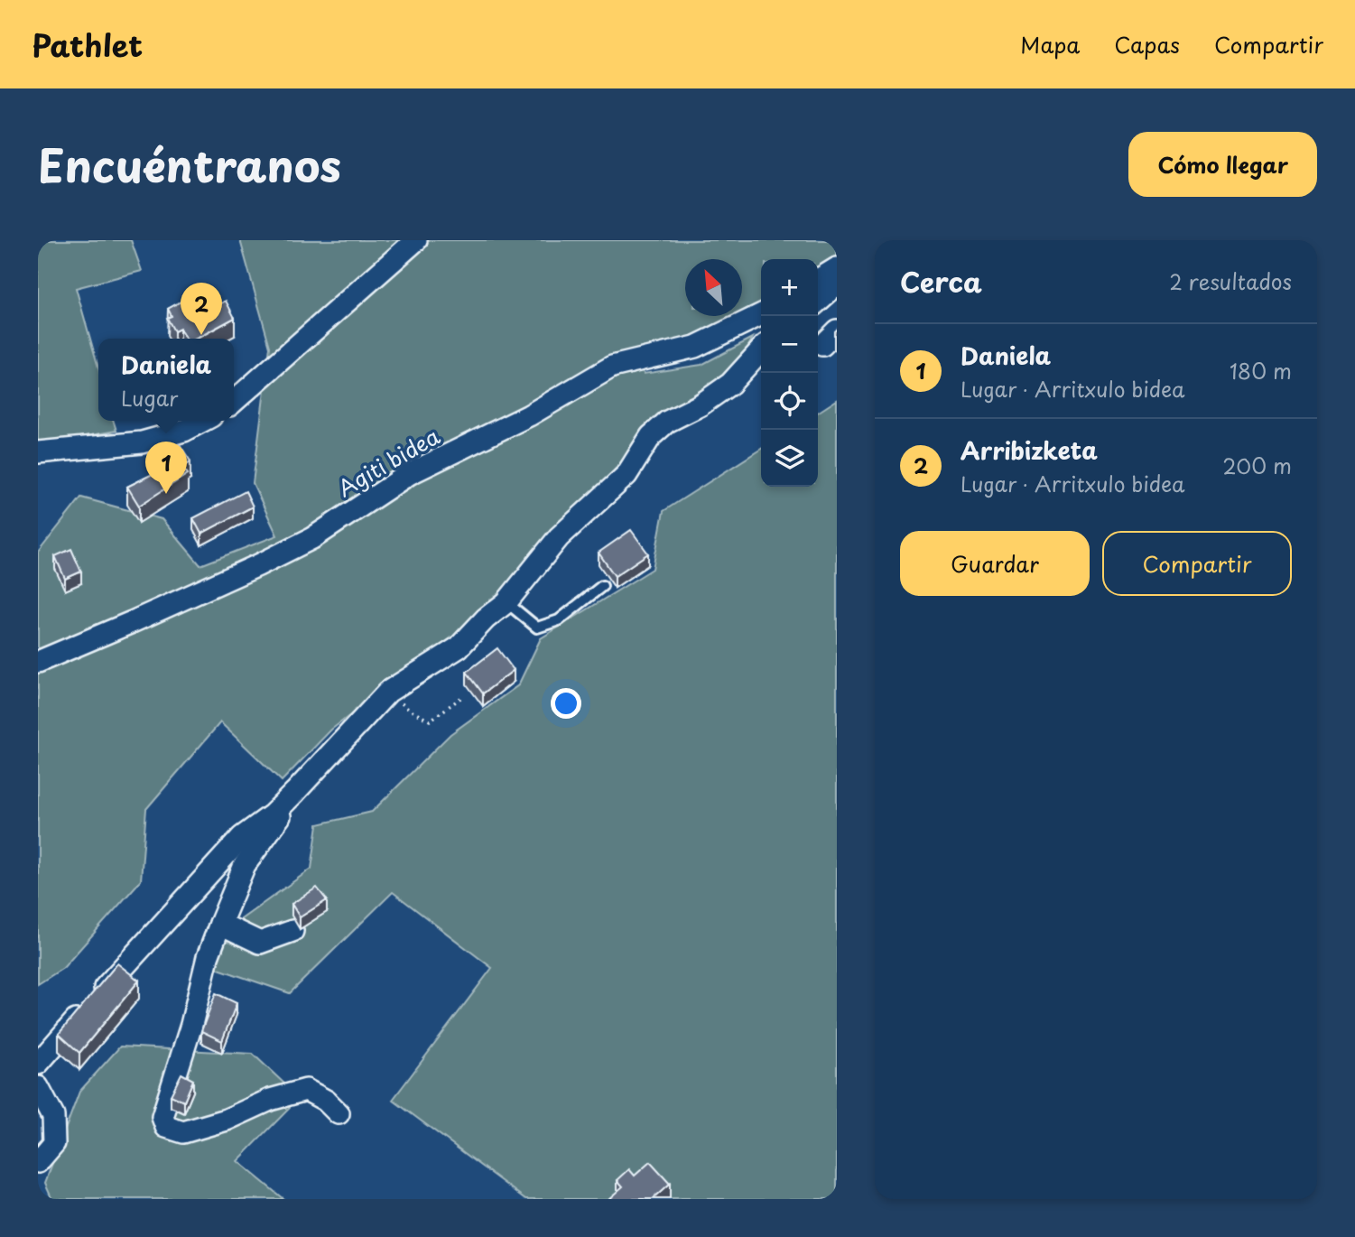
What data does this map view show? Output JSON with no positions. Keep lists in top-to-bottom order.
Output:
{
  "streets": {
    "street": ["Agiti bidea"]
  },
  "north": "top left",
  "page": {
    "header": "Pathlet",
    "nav": ["Mapa", "Capas", "Compartir"],
    "title": "Encuéntranos",
    "buttons": [
      "Cómo llegar",
      ["Guardar", "Compartir"]
    ],
    "heading": ["Cerca", "2 resultados"],
    "map_buttons": ["+", "−"],
    "pins": ["2", "1"],
    "list": [
      {
        "mark": "1",
        "name": "Daniela",
        "note": "Lugar · Arritxulo bidea",
        "value": "180 m"
      },
      {
        "mark": "2",
        "name": "Arribizketa",
        "note": "Lugar · Arritxulo bidea",
        "value": "200 m"
      }
    ],
    "popup": ["Daniela", "Lugar"]
  }
}
